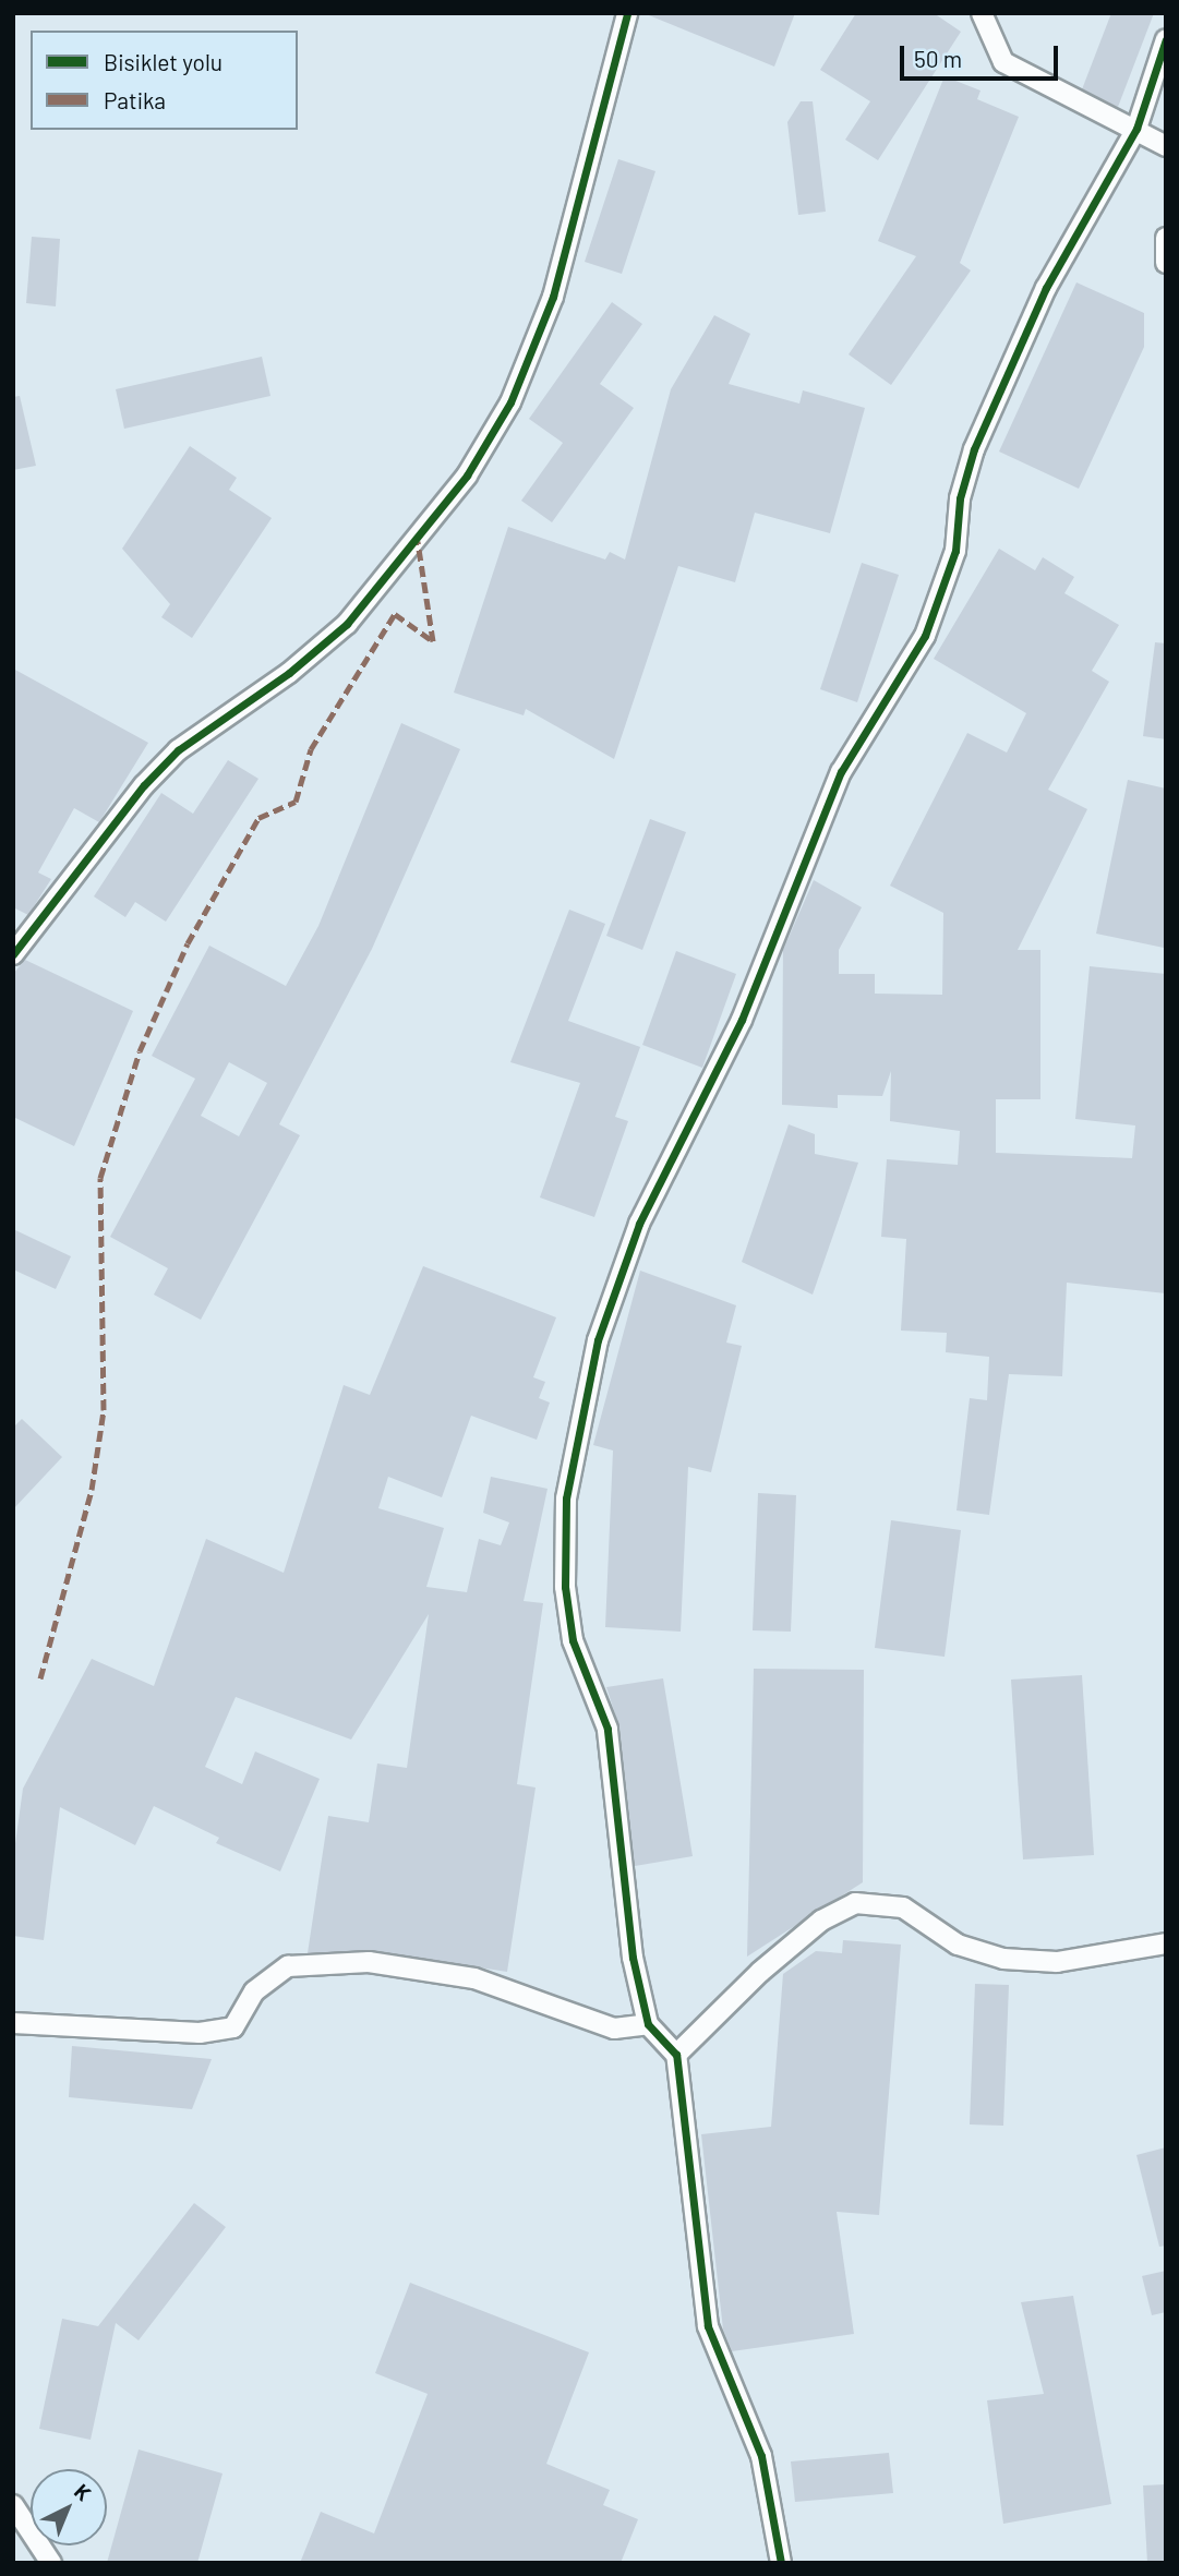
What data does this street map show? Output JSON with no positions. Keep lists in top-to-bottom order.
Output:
{
  "legend": ["Bisiklet yolu", "Patika"],
  "scale_bar": "50 m",
  "north": "top right"
}
